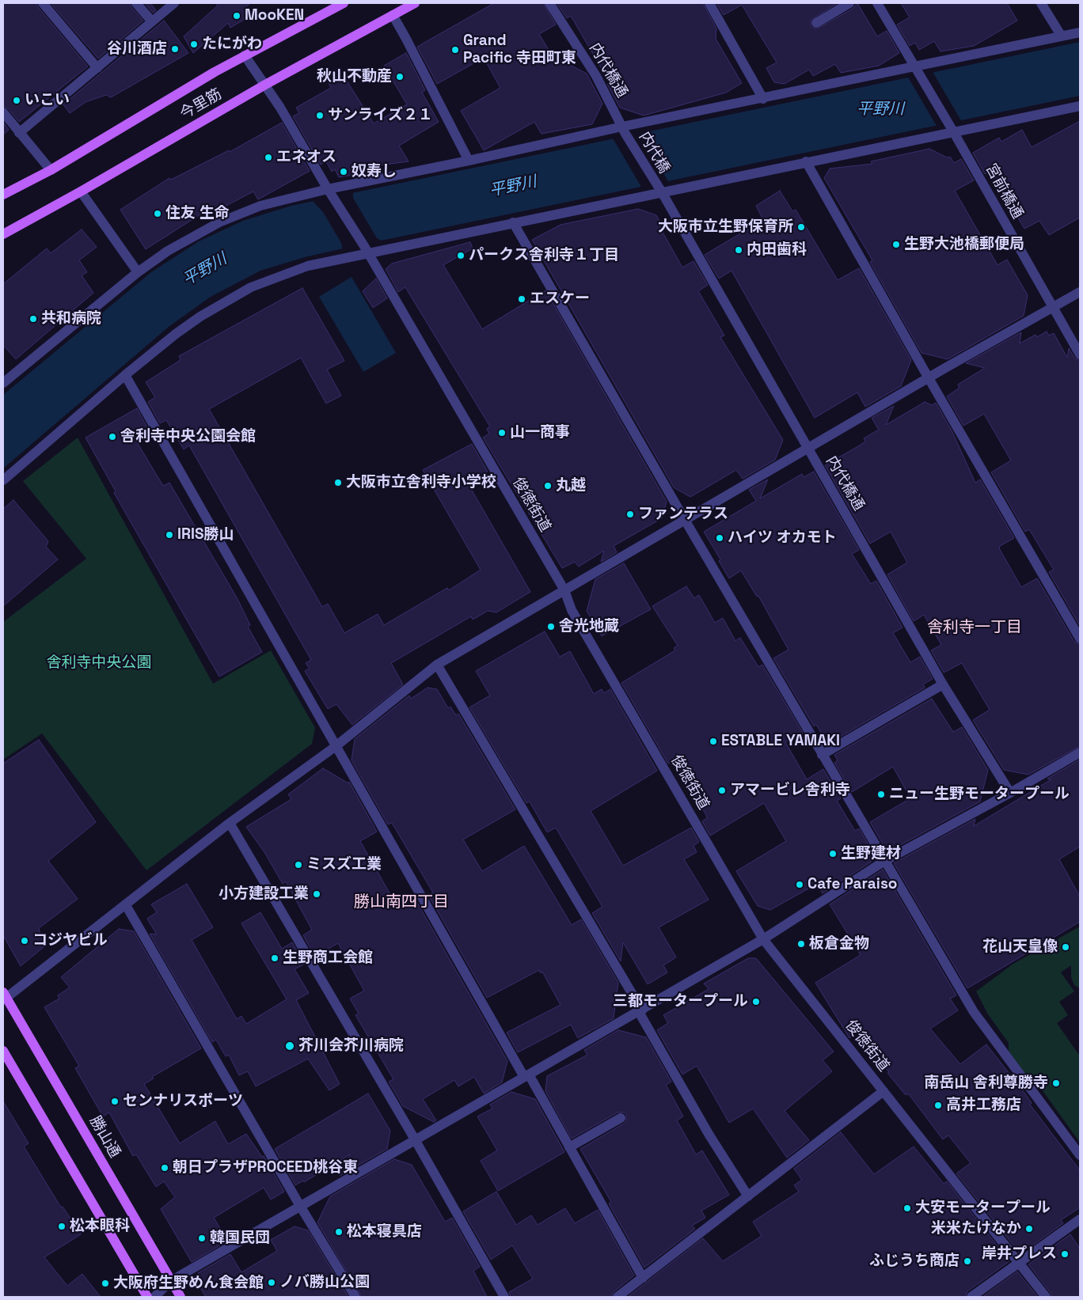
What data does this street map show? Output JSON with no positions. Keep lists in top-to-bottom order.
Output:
{
  "streets": {
    "main road": ["今里筋", "勝山通"],
    "street": [
      "内代橋通",
      "内代橋",
      "宮前橋通",
      "俊徳街道"
    ]
  },
  "crossings": [
    ["内代橋通", "内代橋"],
    ["今里筋", "俊徳街道"]
  ],
  "districts": ["舎利寺一丁目", "勝山南四丁目"],
  "water": ["平野川"],
  "parks": ["舎利寺中央公園"],
  "places": [
    "MooKEN",
    "たにがわ",
    "谷川酒店",
    "Grand Pacific 寺田町東",
    "秋山不動産",
    "いこい",
    "サンライズ２１",
    "エネオス",
    "奴寿し",
    "住友 生命",
    "大阪市立生野保育所",
    "生野大池橋郵便局",
    "内田歯科",
    "パークス舎利寺１丁目",
    "エスケー",
    "共和病院",
    "山一商事",
    "舎利寺中央公園会館",
    "大阪市立舎利寺小学校",
    "丸越",
    "ファンテラス",
    "IRIS勝山",
    "ハイツ オカモト",
    "舎光地蔵",
    "ESTABLE YAMAKI",
    "アマービレ舎利寺",
    "ニュー生野モータープール",
    "生野建材",
    "ミスズ工業",
    "Cafe Paraiso",
    "小方建設工業",
    "コジヤビル",
    "板倉金物",
    "花山天皇像",
    "生野商工会館",
    "三都モータープール",
    "芥川会芥川病院",
    "南岳山 舎利尊勝寺",
    "センナリスポーツ",
    "高井工務店",
    "朝日プラザPROCEED桃谷東",
    "大安モータープール",
    "松本眼科",
    "米米たけなか",
    "松本寝具店",
    "韓国民団",
    "岸井プレス",
    "ふじうち商店",
    "ノバ勝山公園",
    "大阪府生野めん食会館"
  ]
}
